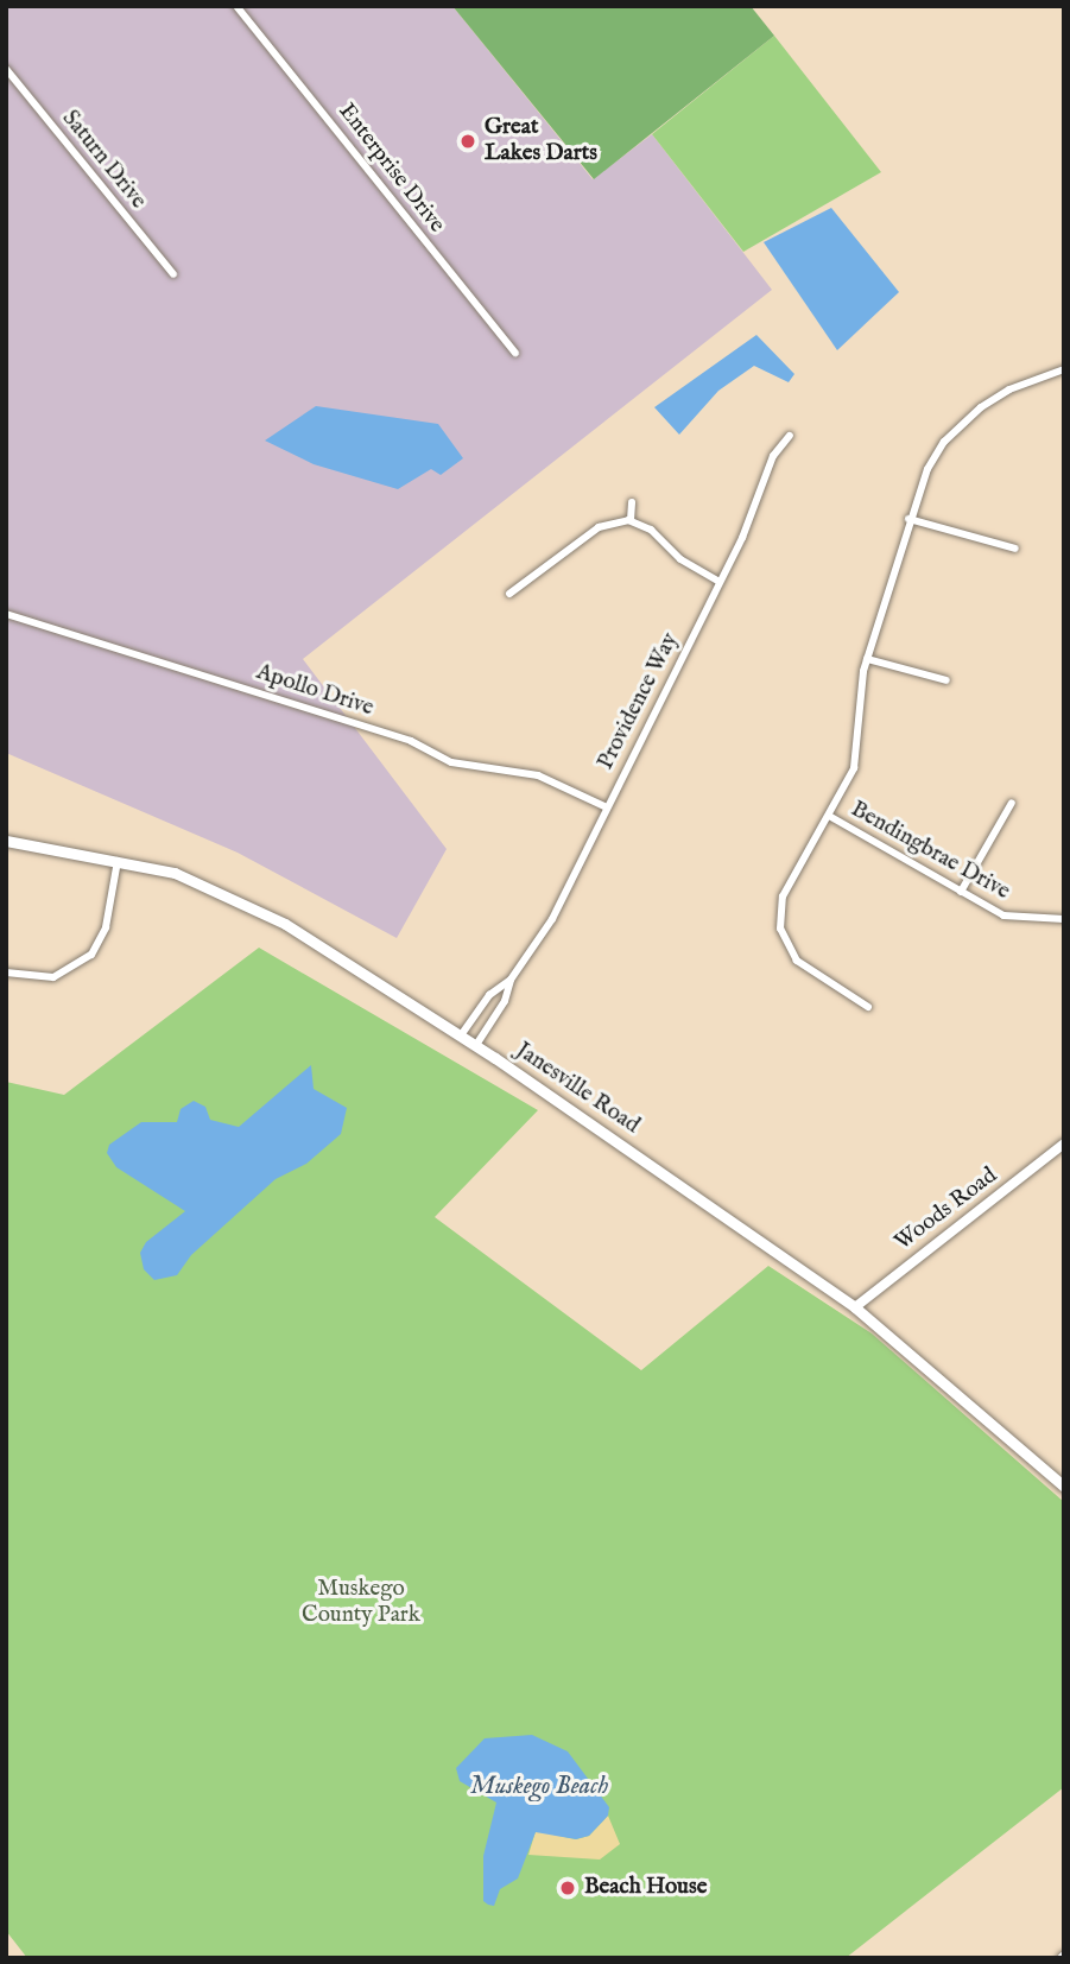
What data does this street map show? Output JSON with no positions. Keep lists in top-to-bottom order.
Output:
{
  "streets": {
    "main road": ["Janesville Road"],
    "street": [
      "Saturn Drive",
      "Enterprise Drive",
      "Apollo Drive",
      "Providence Way",
      "Bendingbrae Drive",
      "Woods Road"
    ]
  },
  "crossings": [
    ["Apollo Drive", "Providence Way"],
    ["Providence Way", "Janesville Road"],
    ["Janesville Road", "Woods Road"]
  ],
  "water": ["Muskego Beach"],
  "parks": ["Muskego County Park"],
  "places": ["Great Lakes Darts", "Beach House"]
}
